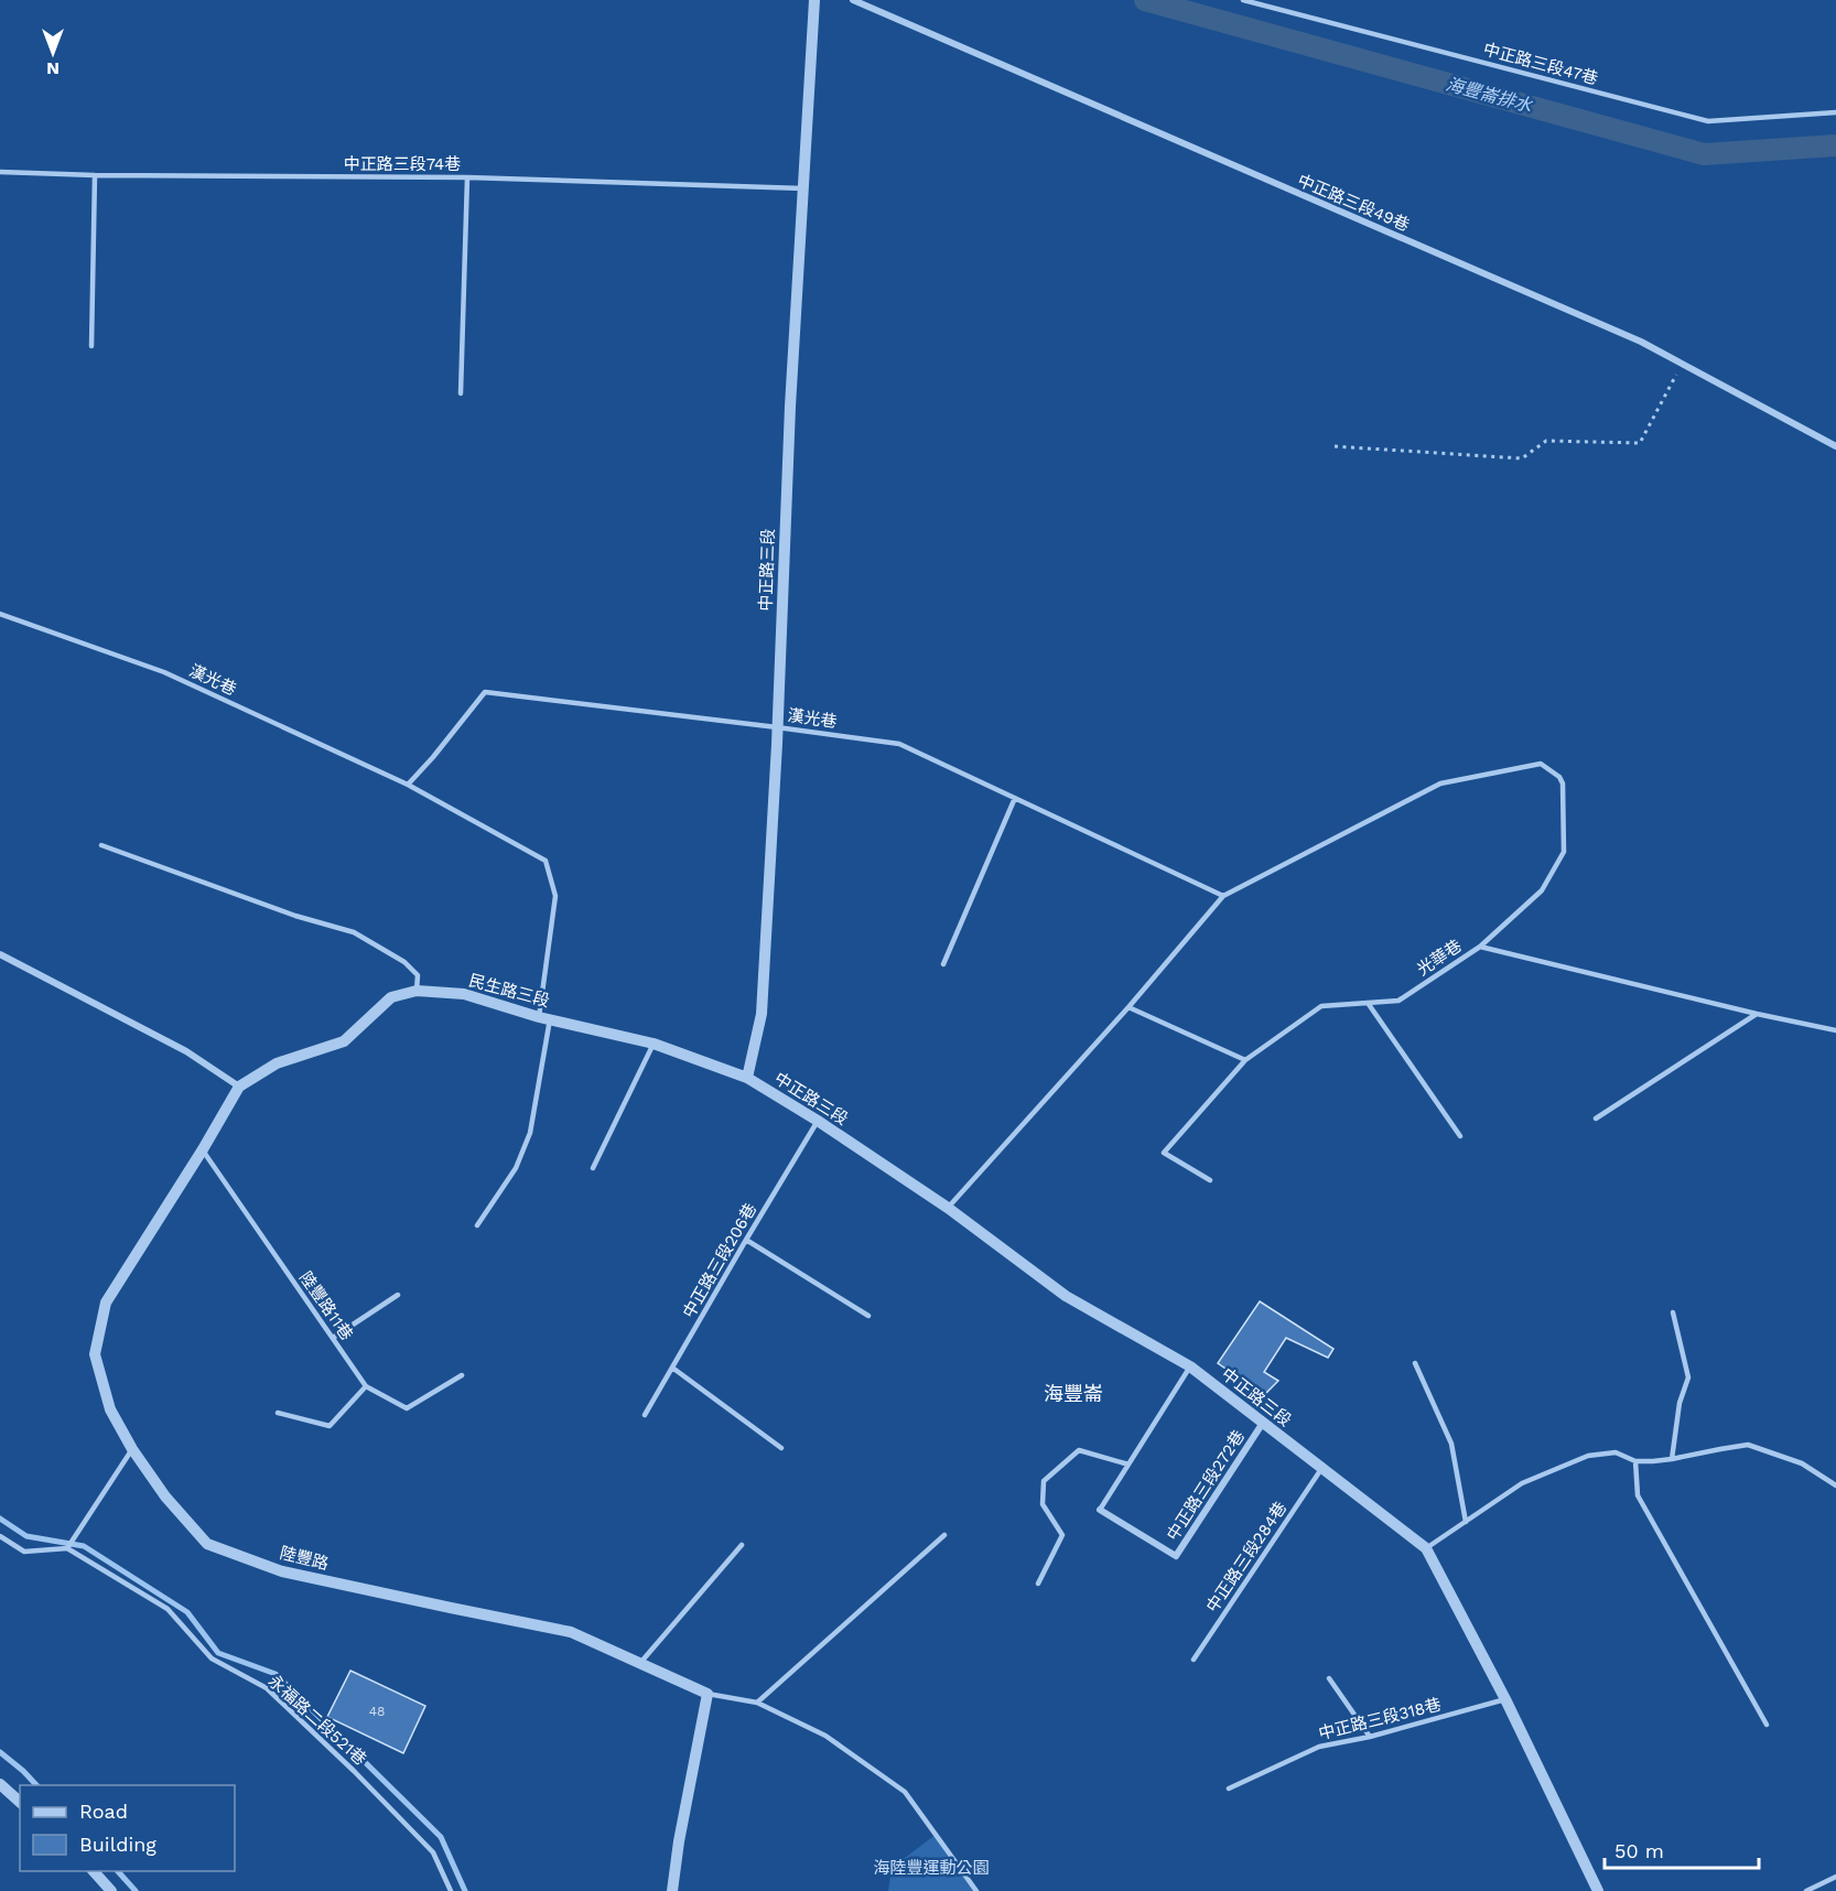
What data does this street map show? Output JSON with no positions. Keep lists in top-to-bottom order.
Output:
{
  "streets": {
    "street": [
      "中正路三段49巷",
      "中正路三段",
      "民生路三段",
      "中正路三段272巷",
      "陸豐路"
    ],
    "lane": [
      "中正路三段47巷",
      "中正路三段74巷",
      "漢光巷",
      "光華巷",
      "中正路三段206巷",
      "陸豐路11巷",
      "中正路三段284巷",
      "中正路三段318巷",
      "永福路二段521巷"
    ]
  },
  "crossings": [
    ["中正路三段74巷", "中正路三段"],
    ["中正路三段", "漢光巷"],
    ["中正路三段", "民生路三段"],
    ["中正路三段", "中正路三段206巷"],
    ["中正路三段", "中正路三段272巷"],
    ["中正路三段", "中正路三段284巷"],
    ["中正路三段", "中正路三段318巷"],
    ["漢光巷", "民生路三段"],
    ["民生路三段", "陸豐路"],
    ["陸豐路11巷", "陸豐路"]
  ],
  "districts": ["海豐崙"],
  "water": ["海豐崙排水"],
  "parks": ["海陸豐運動公園"],
  "house_numbers": ["48"],
  "legend": ["Road", "Building"],
  "scale_bar": "50 m",
  "north": "bottom"
}
